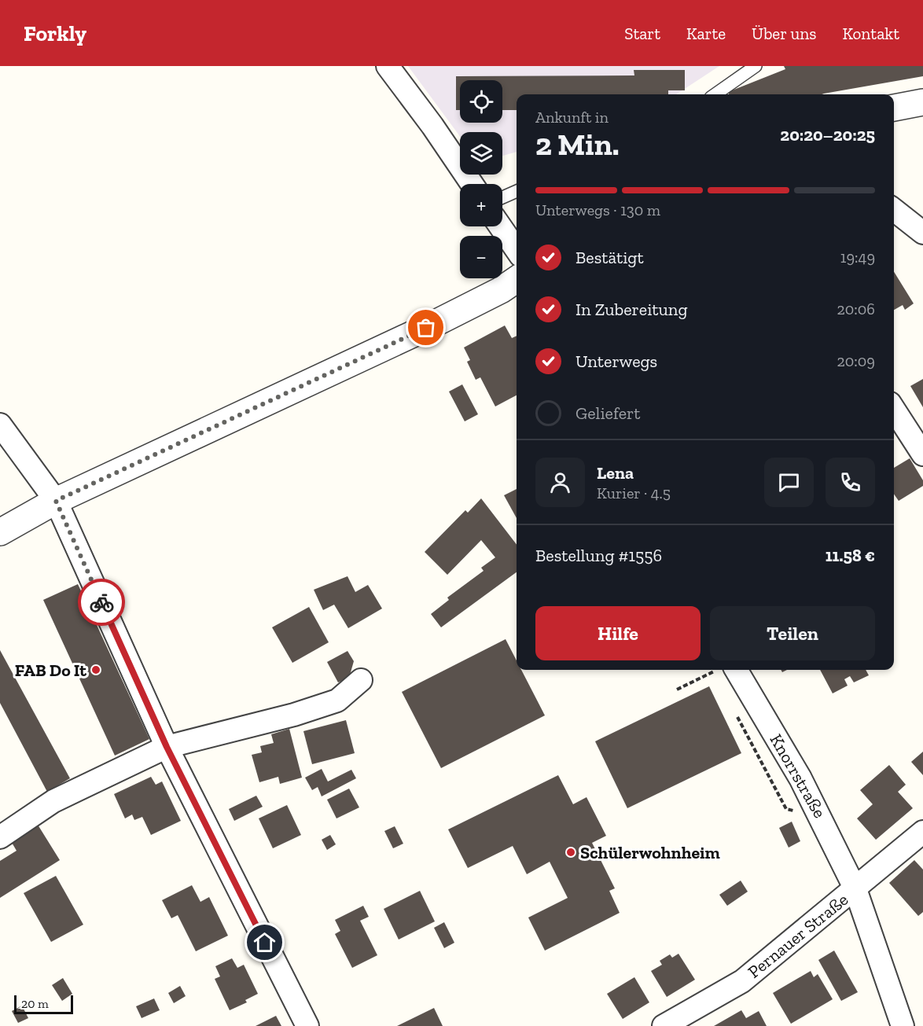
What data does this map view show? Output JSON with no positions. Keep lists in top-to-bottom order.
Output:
{
  "streets": {
    "street": ["Knorrstraße", "Pernauer Straße"]
  },
  "crossings": [
    ["Knorrstraße", "Pernauer Straße"]
  ],
  "places": ["FAB Do It", "Schülerwohnheim"],
  "scale_bar": "20 m",
  "page": {
    "header": "Forkly",
    "nav": [
      "Start",
      "Karte",
      "Über uns",
      "Kontakt"
    ],
    "map_buttons": ["+", "−"],
    "heading": ["2 Min.", "Ankunft in", "20:20–20:25"],
    "panel": [
      "Lena",
      "Kurier · 4.5",
      "Bestellung #1556",
      "11.58 €"
    ],
    "bar": "Unterwegs · 130 m",
    "list": [
      ["Bestätigt", "19:49"],
      ["In Zubereitung", "20:06"],
      ["Unterwegs", "20:09"],
      "Geliefert"
    ],
    "buttons": ["Hilfe", "Teilen"],
    "scale": "20 m"
  }
}
